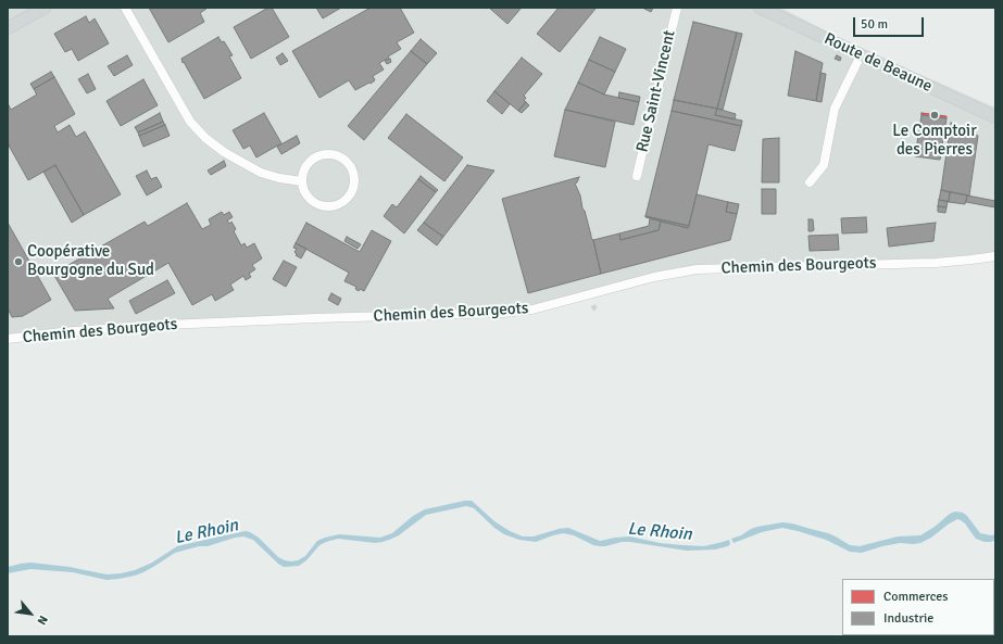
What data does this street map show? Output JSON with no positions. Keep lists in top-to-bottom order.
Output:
{
  "streets": {
    "main road": ["Route de Beaune"],
    "street": ["Rue Saint-Vincent", "Chemin des Bourgeots"]
  },
  "water": ["Le Rhoin"],
  "places": ["Le Comptoir des Pierres", "Coopérative Bourgogne du Sud"],
  "legend": ["Commerces", "Industrie"],
  "scale_bar": "50 m",
  "north": "bottom right"
}
